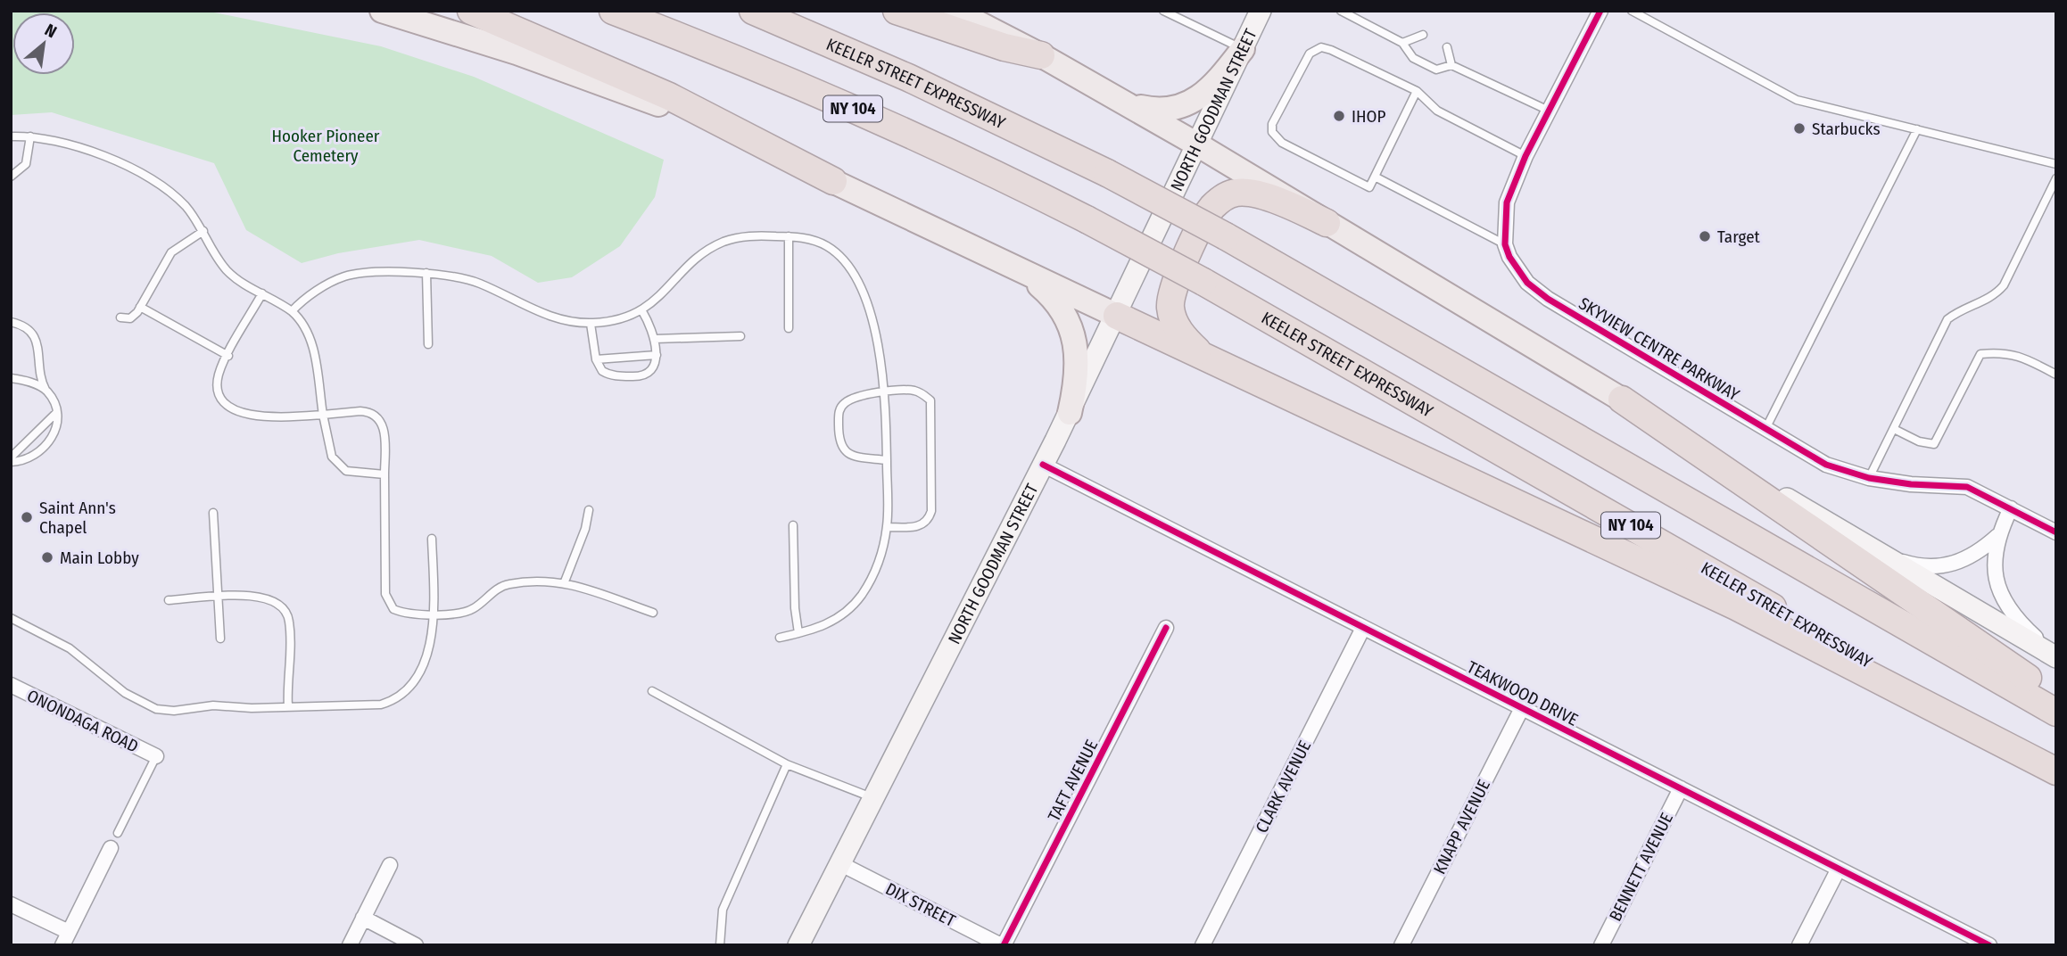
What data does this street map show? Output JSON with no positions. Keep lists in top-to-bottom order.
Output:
{
  "streets": {
    "highway": ["KEELER STREET EXPRESSWAY", "NY 104"],
    "main road": ["NORTH GOODMAN STREET"],
    "street": [
      "SKYVIEW CENTRE PARKWAY",
      "TEAKWOOD DRIVE",
      "ONONDAGA ROAD",
      "TAFT AVENUE",
      "CLARK AVENUE",
      "KNAPP AVENUE",
      "BENNETT AVENUE",
      "DIX STREET"
    ]
  },
  "crossings": [
    ["NORTH GOODMAN STREET", "TEAKWOOD DRIVE"],
    ["NORTH GOODMAN STREET", "DIX STREET"],
    ["TEAKWOOD DRIVE", "CLARK AVENUE"],
    ["TEAKWOOD DRIVE", "KNAPP AVENUE"],
    ["TEAKWOOD DRIVE", "BENNETT AVENUE"],
    ["TAFT AVENUE", "DIX STREET"]
  ],
  "parks": ["Hooker Pioneer Cemetery"],
  "places": [
    "IHOP",
    "Starbucks",
    "Target",
    "Saint Ann's Chapel",
    "Main Lobby"
  ],
  "north": "top right"
}
